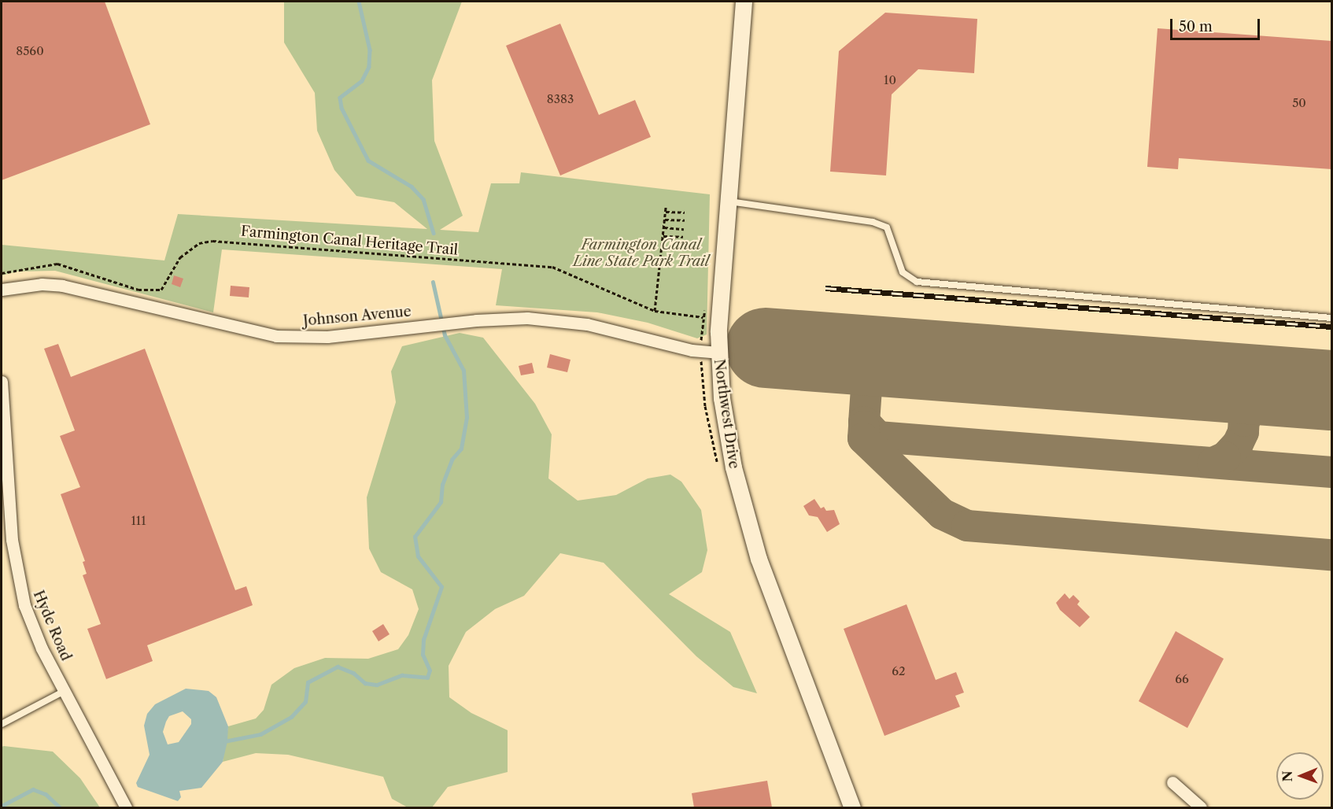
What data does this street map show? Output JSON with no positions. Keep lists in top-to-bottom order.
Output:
{
  "streets": {
    "main road": ["Northwest Drive"],
    "street": ["Johnson Avenue", "Hyde Road"],
    "path": ["Farmington Canal Heritage Trail"]
  },
  "crossings": [
    ["Johnson Avenue", "Northwest Drive"]
  ],
  "parks": ["Farmington Canal Line State Park Trail"],
  "house_numbers": [
    "8560",
    "10",
    "8383",
    "50",
    "111",
    "62",
    "66"
  ],
  "scale_bar": "50 m",
  "north": "left"
}
